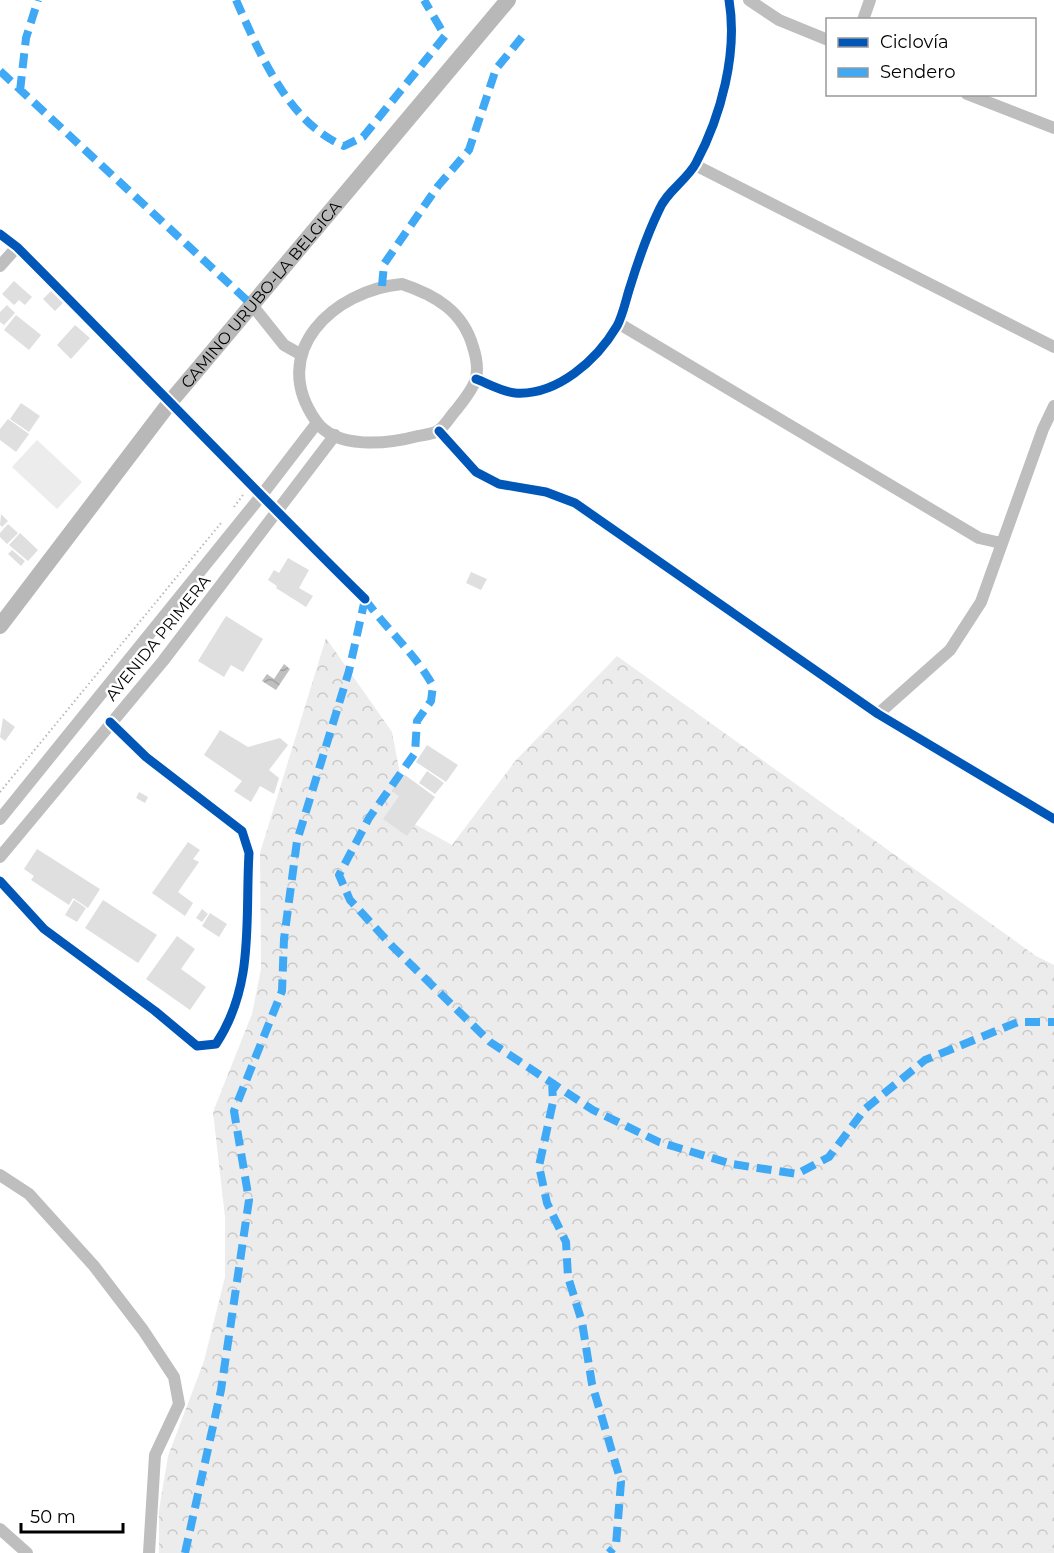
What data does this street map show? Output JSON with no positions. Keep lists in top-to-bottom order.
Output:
{
  "streets": {
    "main road": ["CAMINO URUBO-LA BELGICA"],
    "street": ["AVENIDA PRIMERA"]
  },
  "legend": ["Ciclovía", "Sendero"],
  "scale_bar": "50 m"
}
